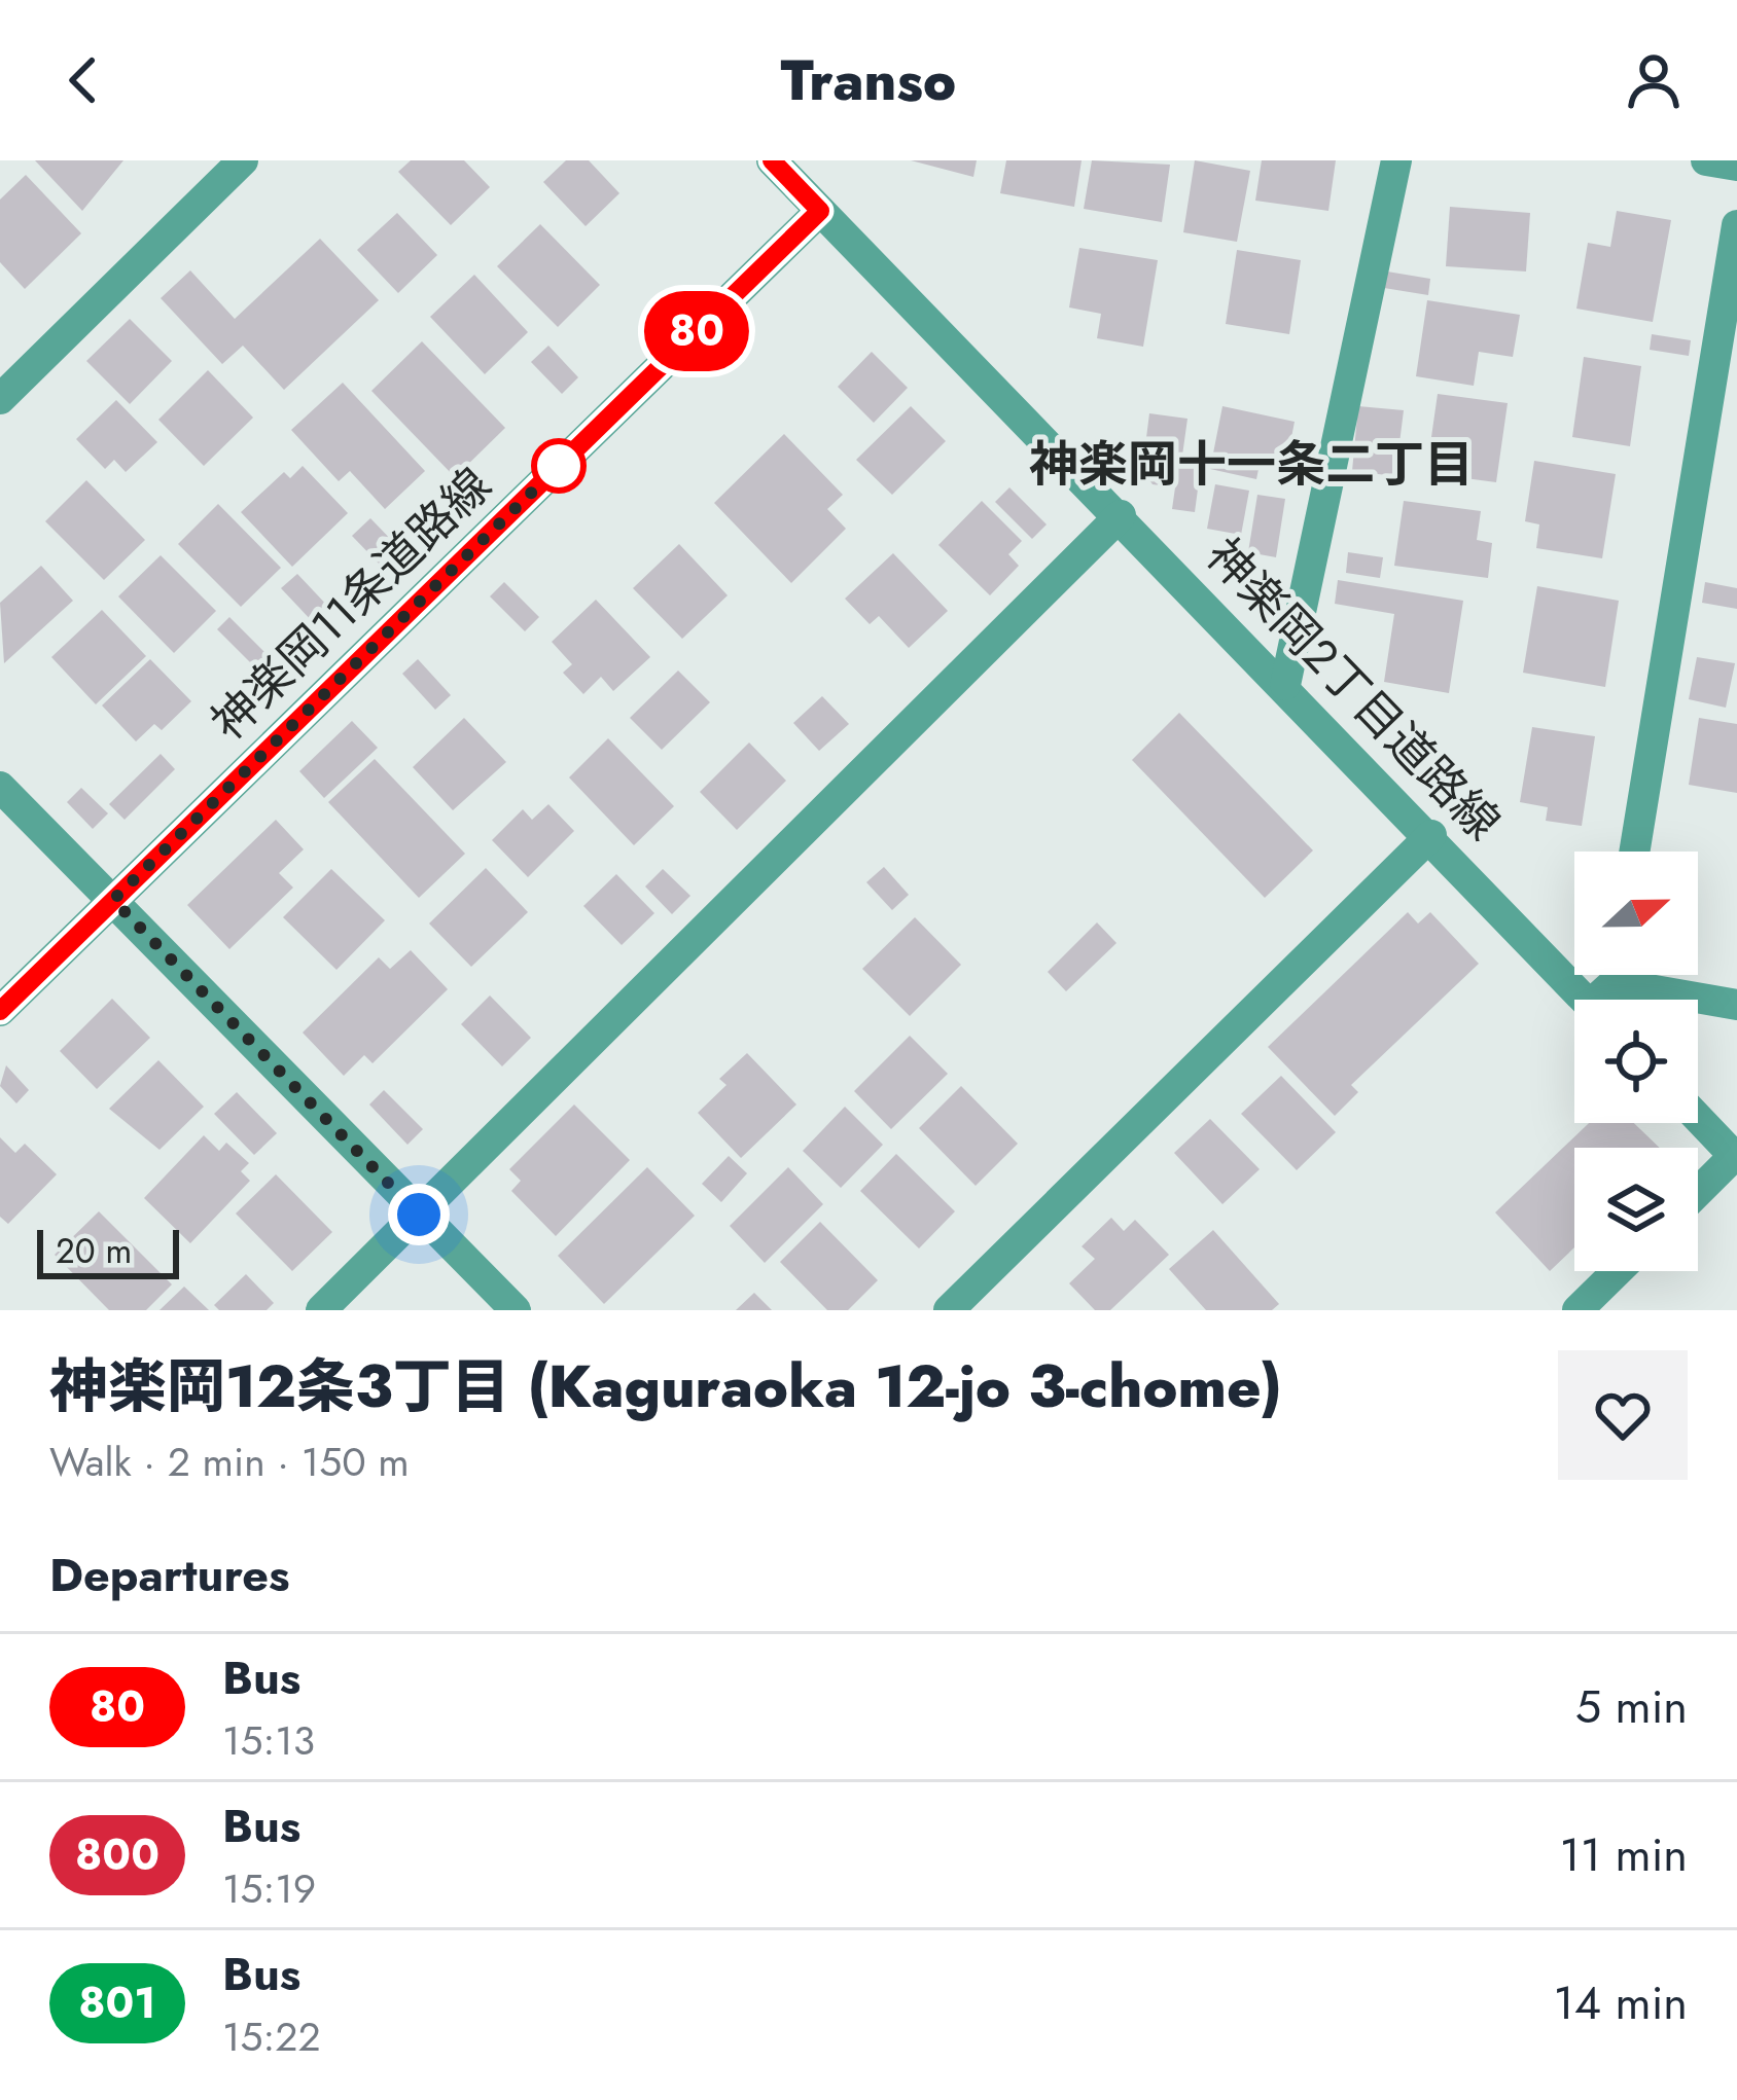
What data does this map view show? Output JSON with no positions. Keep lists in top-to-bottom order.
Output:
{
  "streets": {
    "street": ["神楽岡11条道路線", "神楽岡2丁目道路線"]
  },
  "crossings": [
    ["神楽岡11条道路線", "神楽岡2丁目道路線"]
  ],
  "districts": ["神楽岡十一条二丁目"],
  "lines": ["bus line 80"],
  "scale_bar": "20 m",
  "north": "right",
  "page": {
    "header": "Transo",
    "on_map": "80",
    "scale": "20 m",
    "heading": [
      ["神楽岡12条3丁目 (Kaguraoka 12-jo 3-chome)", "Walk · 2 min · 150 m"],
      "Departures"
    ],
    "list": [
      {
        "mark": "80",
        "name": "Bus",
        "note": "15:13",
        "value": "5 min"
      },
      {
        "mark": "800",
        "name": "Bus",
        "note": "15:19",
        "value": "11 min"
      },
      {
        "mark": "801",
        "name": "Bus",
        "note": "15:22",
        "value": "14 min"
      }
    ]
  }
}
